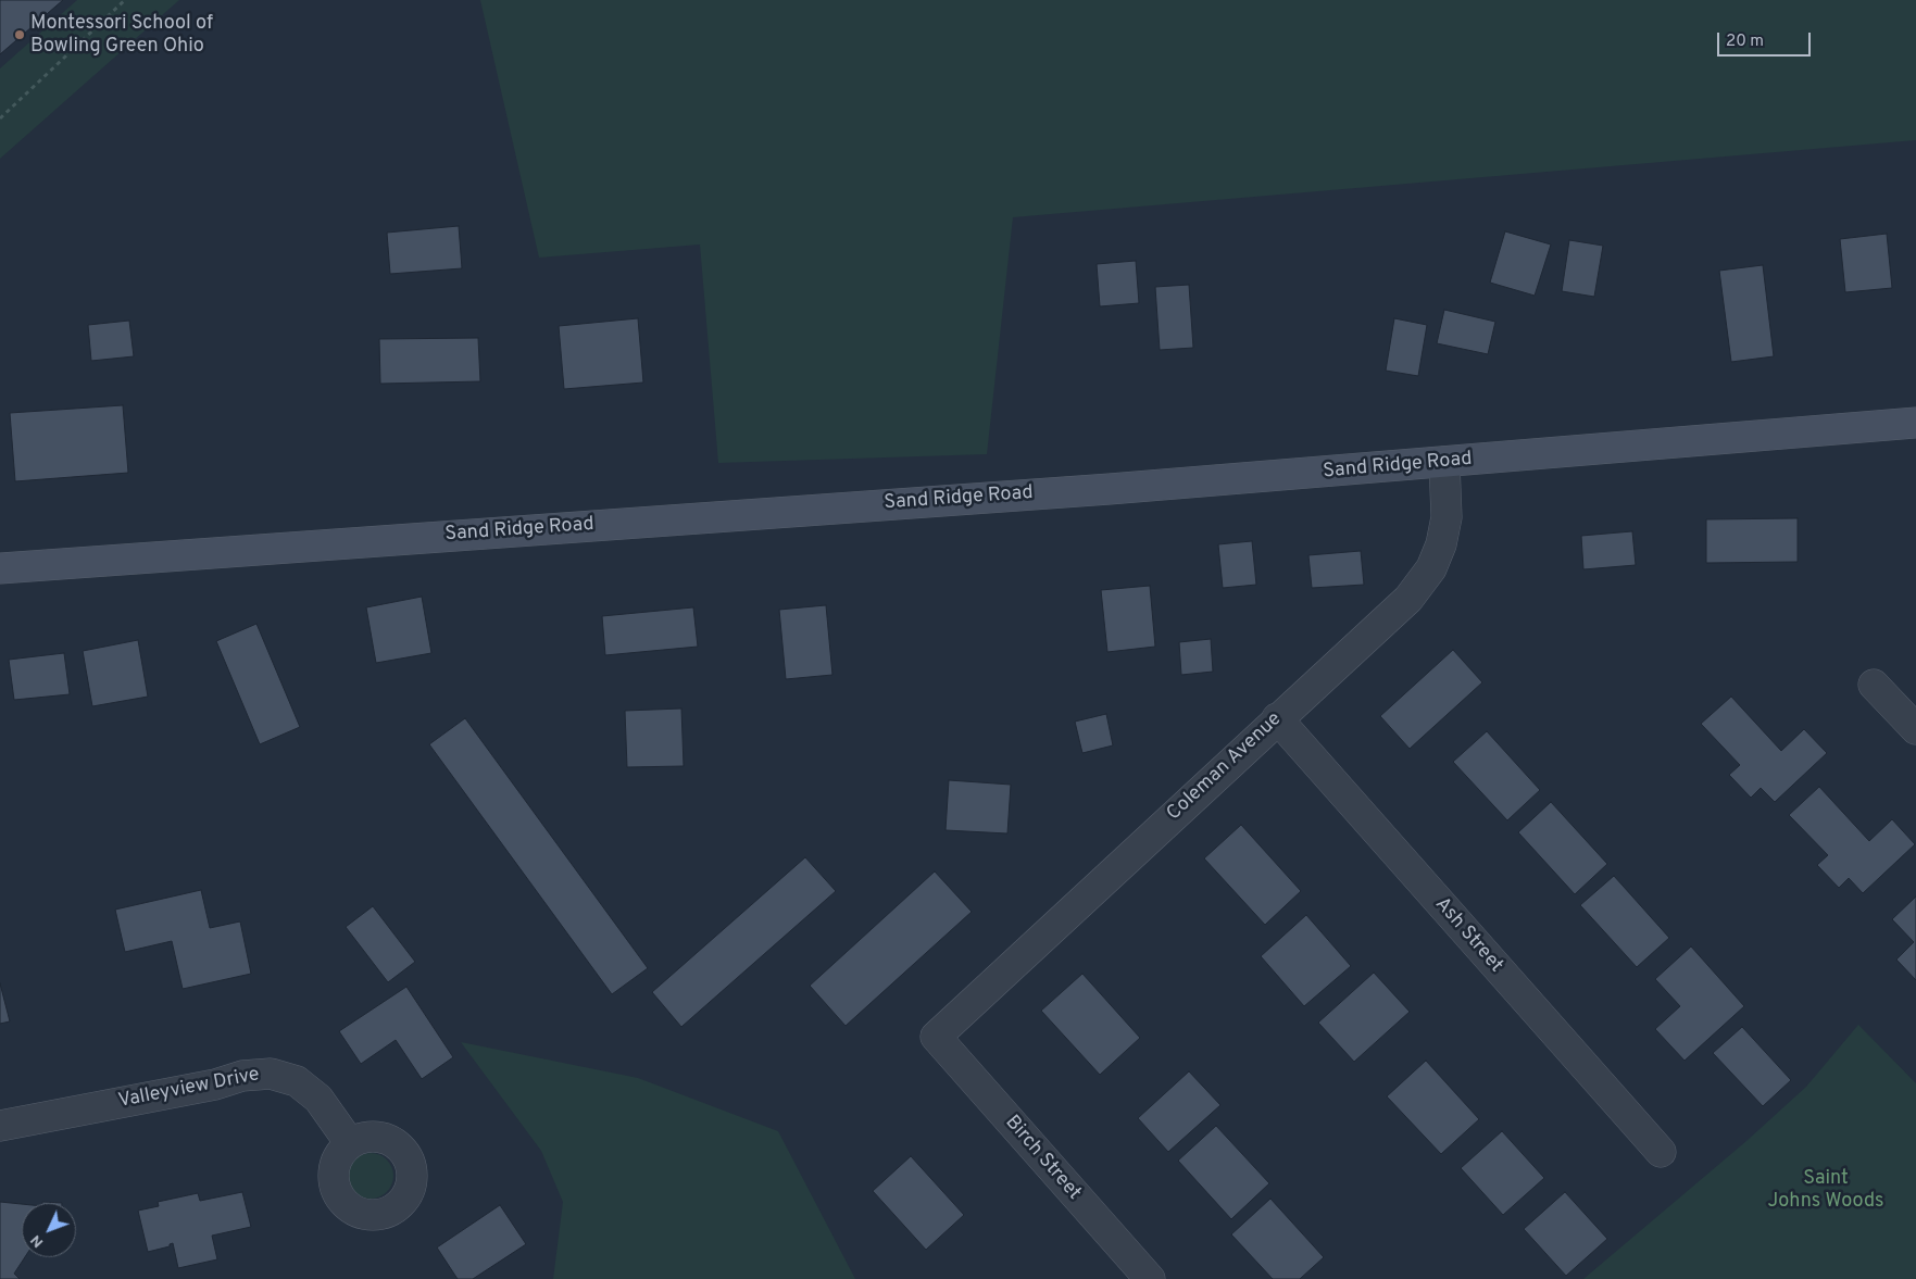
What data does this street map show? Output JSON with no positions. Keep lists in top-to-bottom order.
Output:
{
  "streets": {
    "street": [
      "Sand Ridge Road",
      "Coleman Avenue",
      "Ash Street",
      "Valleyview Drive",
      "Birch Street"
    ]
  },
  "crossings": [
    ["Sand Ridge Road", "Coleman Avenue"],
    ["Coleman Avenue", "Ash Street"],
    ["Coleman Avenue", "Birch Street"]
  ],
  "parks": ["Saint Johns Woods"],
  "places": ["Montessori School of Bowling Green Ohio"],
  "scale_bar": "20 m",
  "north": "bottom left"
}
